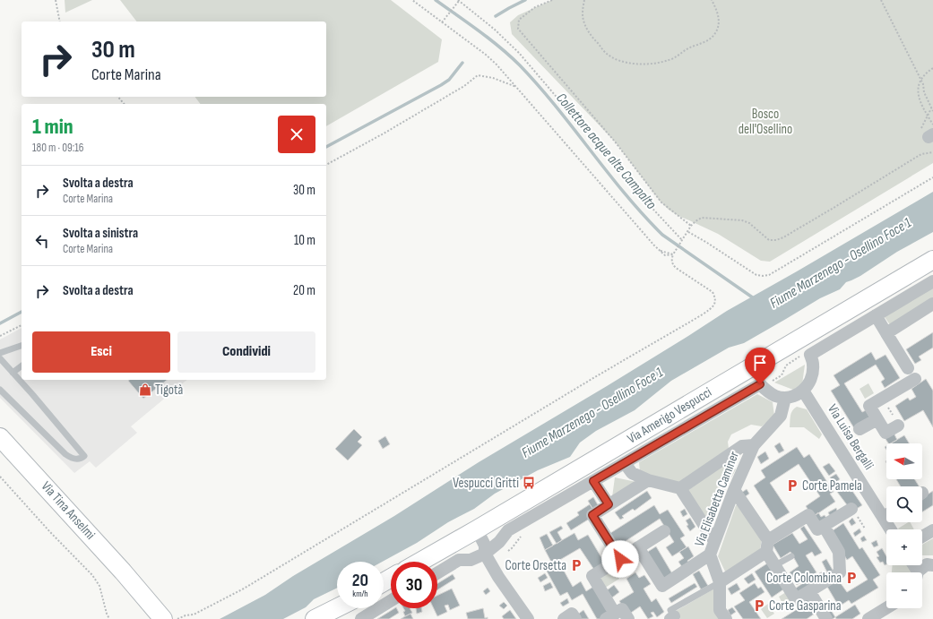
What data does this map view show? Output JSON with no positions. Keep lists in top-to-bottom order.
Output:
{
  "streets": {
    "main road": ["Via Amerigo Vespucci", "Via Tina Anselmi"],
    "street": ["Via Luisa Bergalli", "Via Elisabetta Caminer"]
  },
  "water": ["Collettore acque alte Campalto", "Fiume Marzenego - Osellino Foce 1"],
  "parks": ["Bosco dell'Osellino"],
  "places": {
    "shop": ["Tigotà"],
    "bus stop": ["Vespucci Gritti"],
    "parking": [
      "Corte Pamela",
      "Corte Orsetta",
      "Corte Colombina",
      "Corte Gasparina"
    ]
  },
  "north": "left",
  "page": {
    "turn": ["30 m", "Corte Marina"],
    "heading": ["1 min", "180 m · 09:16"],
    "list": [
      {
        "name": "Svolta a destra",
        "note": "Corte Marina",
        "value": "30 m"
      },
      {
        "name": "Svolta a sinistra",
        "note": "Corte Marina",
        "value": "10 m"
      },
      {
        "name": "Svolta a destra",
        "value": "20 m"
      }
    ],
    "buttons": ["Esci", "Condividi"],
    "map_buttons": ["+", "−"],
    "speed": "20 km/h",
    "limit": "30"
  }
}
